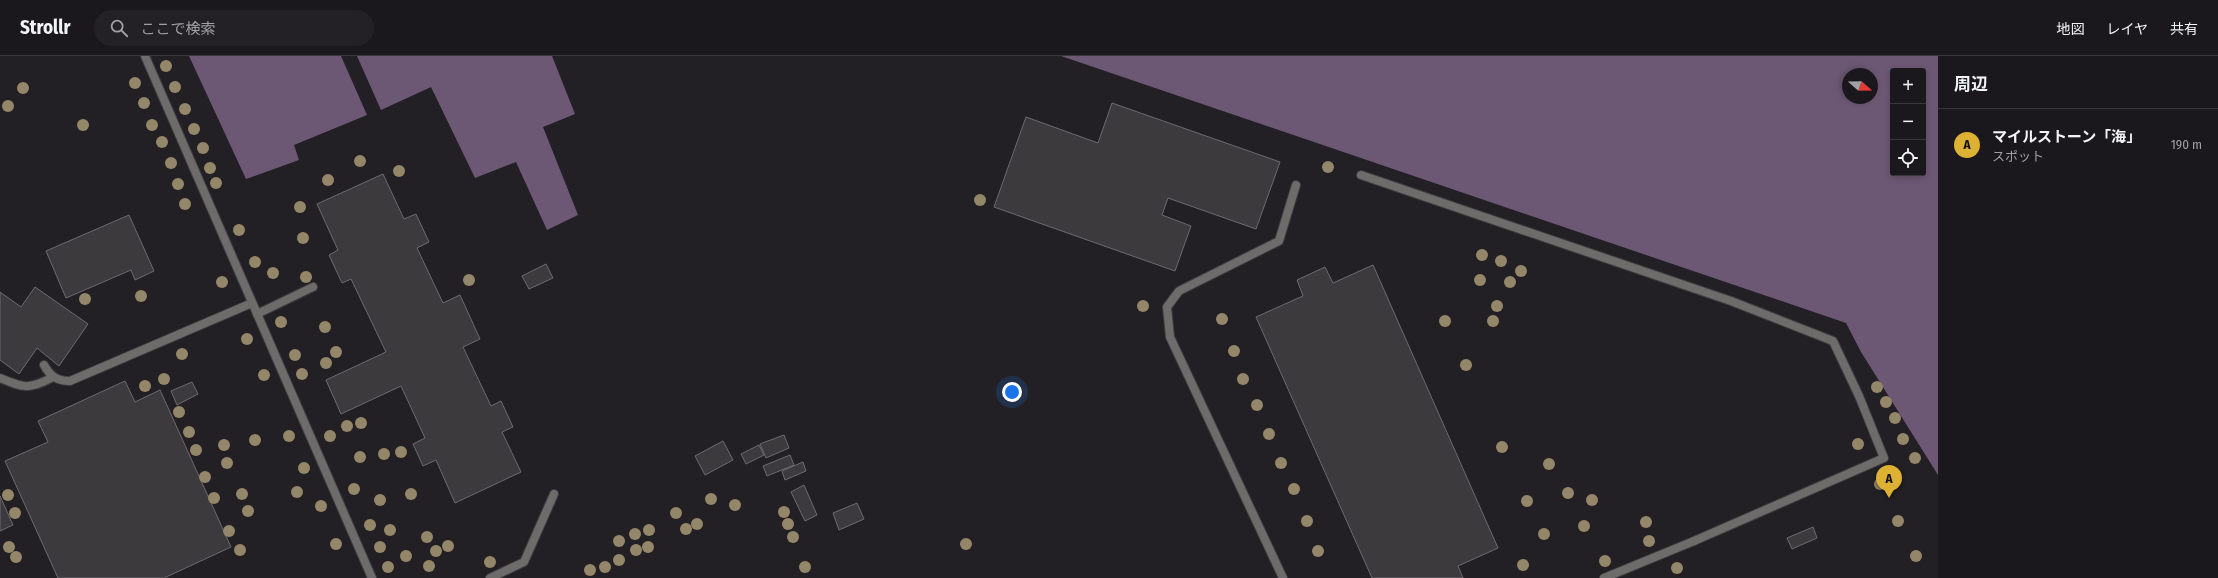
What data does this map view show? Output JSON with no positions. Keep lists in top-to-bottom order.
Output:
{
  "north": "right",
  "page": {
    "header": "Strollr",
    "search": "ここで検索",
    "nav": ["地図", "レイヤ", "共有"],
    "heading": "周辺",
    "map_buttons": ["+", "−"],
    "list": [
      {
        "mark": "A",
        "name": "マイルストーン「海」",
        "note": "スポット",
        "value": "190 m"
      }
    ],
    "pins": "A"
  }
}
